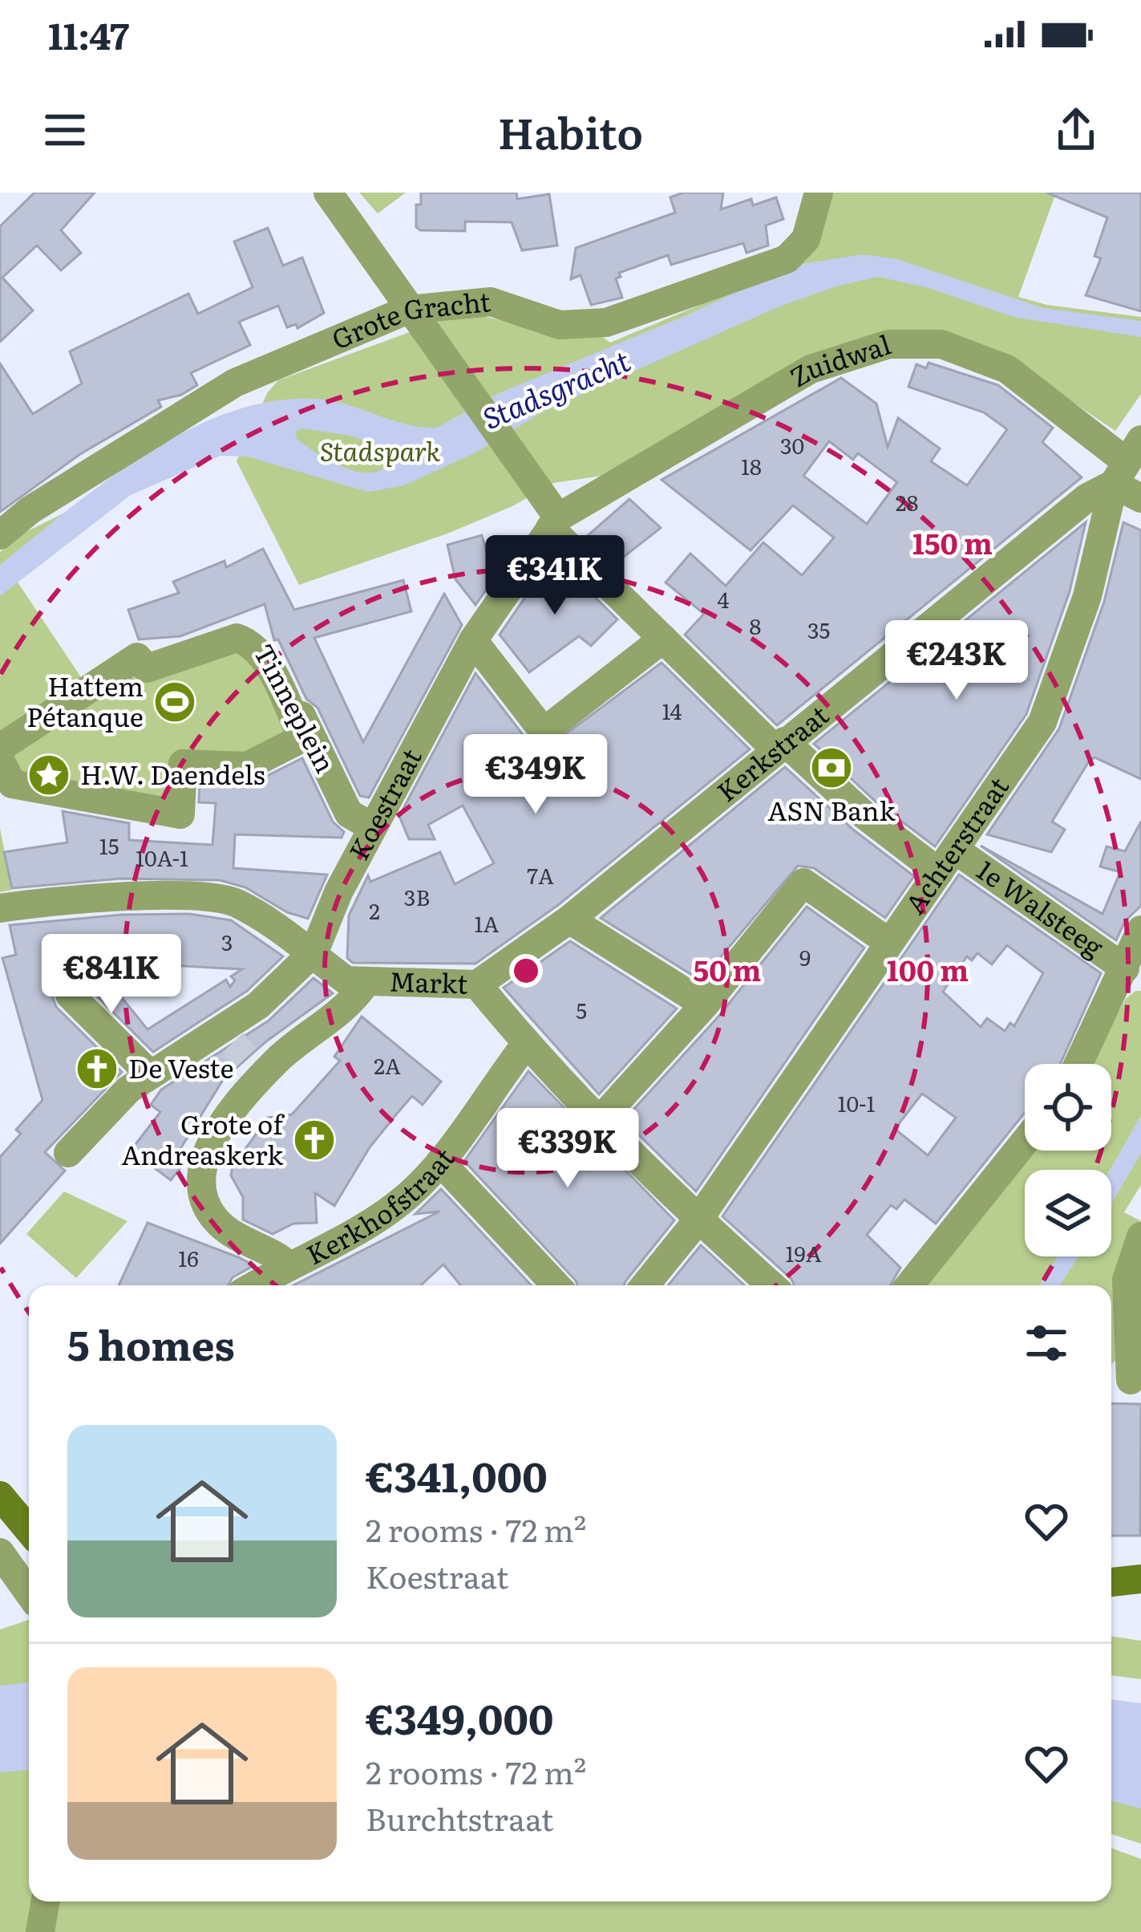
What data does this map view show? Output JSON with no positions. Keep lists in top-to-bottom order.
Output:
{
  "streets": {
    "street": [
      "Grote Gracht",
      "Zuidwal",
      "Tinneplein",
      "Kerkstraat",
      "Koestraat",
      "Achterstraat",
      "1e Walsteeg",
      "Markt",
      "Kerkhofstraat"
    ]
  },
  "crossings": [
    ["Grote Gracht", "1e Walsteeg"],
    ["Zuidwal", "Kerkstraat"],
    ["Zuidwal", "Koestraat"],
    ["Zuidwal", "Achterstraat"],
    ["Zuidwal", "1e Walsteeg"],
    ["Tinneplein", "Koestraat"],
    ["Kerkstraat", "Achterstraat"],
    ["Kerkstraat", "1e Walsteeg"],
    ["Kerkstraat", "Markt"],
    ["Koestraat", "1e Walsteeg"],
    ["Koestraat", "Markt"],
    ["Achterstraat", "1e Walsteeg"],
    ["Achterstraat", "Markt"],
    ["Markt", "Kerkhofstraat"]
  ],
  "water": ["Stadsgracht"],
  "parks": ["Stadspark"],
  "places": {
    "sports": ["Hattem Pétanque"],
    "bank": ["ASN Bank"],
    "place": ["H.W. Daendels"],
    "church": ["De Veste", "Grote of Andreaskerk"]
  },
  "house_numbers": [
    "30",
    "18",
    "28",
    "4",
    "8",
    "35",
    "14",
    "15",
    "10A-1",
    "7A",
    "3B",
    "2",
    "1A",
    "3",
    "9",
    "5",
    "2A",
    "10-1",
    "19A",
    "16"
  ],
  "page": {
    "status": "11:47",
    "header": "Habito",
    "price": [
      "€341K",
      "€243K",
      "€349K",
      "€841K",
      "€339K"
    ],
    "heading": "5 homes",
    "list": [
      {
        "name": "€341,000",
        "note": "2 rooms · 72 m² · Koestraat"
      },
      {
        "name": "€349,000",
        "note": "2 rooms · 72 m² · Burchtstraat"
      }
    ]
  },
  "rings": ["150 m", "50 m", "100 m"]
}
